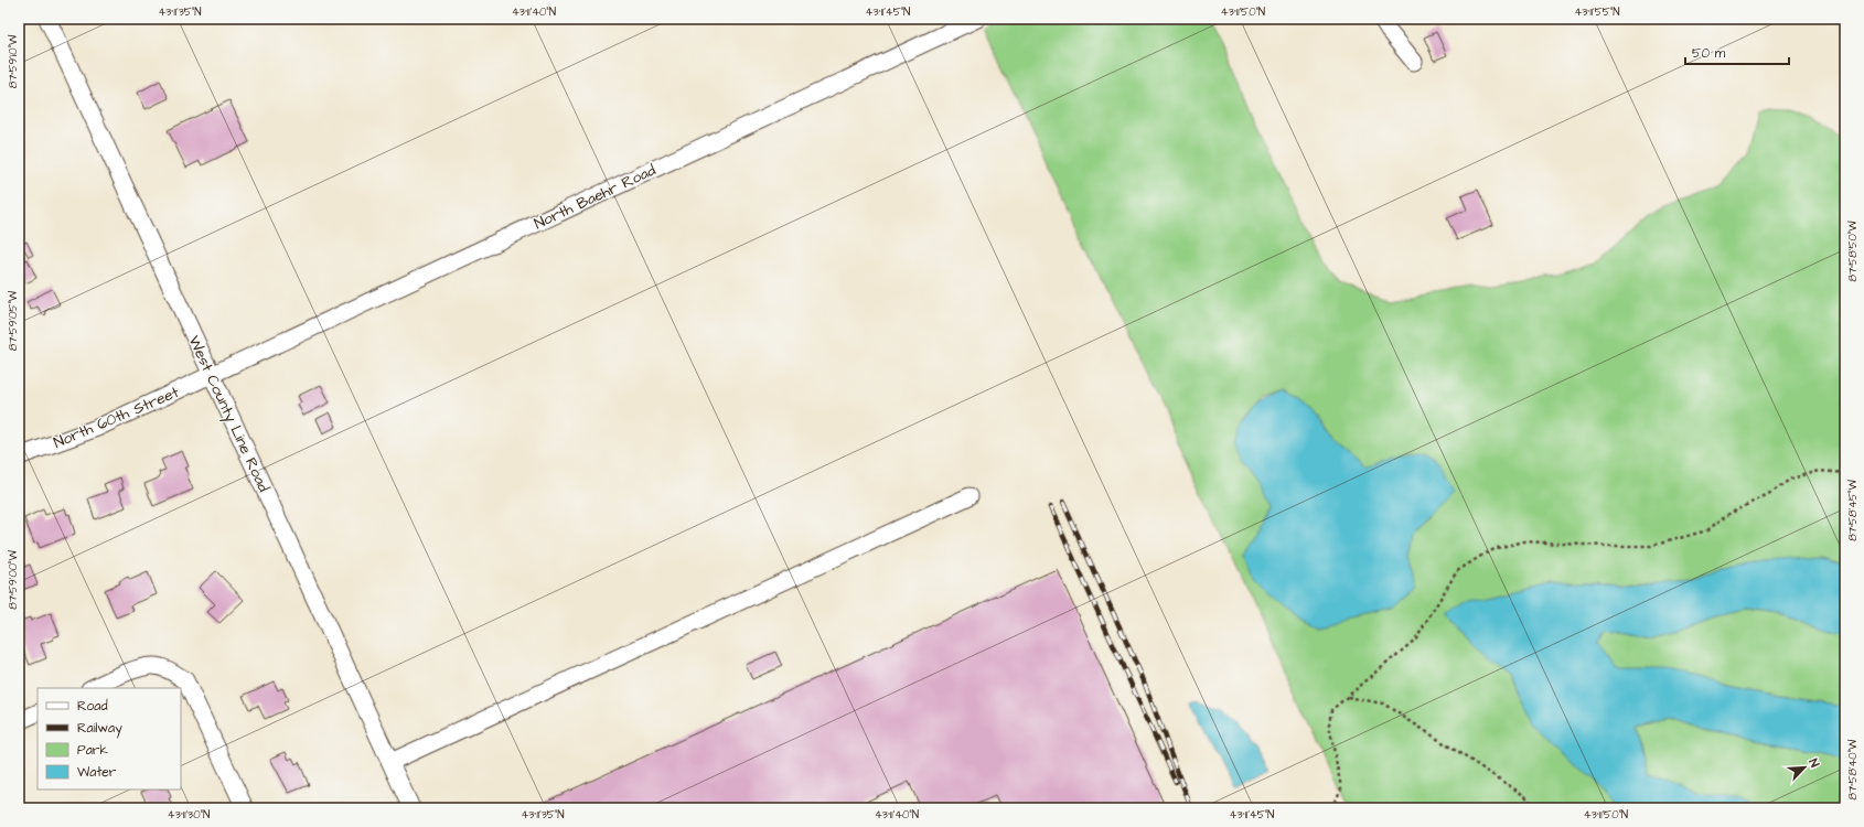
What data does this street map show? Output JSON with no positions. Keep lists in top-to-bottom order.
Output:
{
  "streets": {
    "street": ["North Baehr Road", "West County Line Road", "North 60th Street"]
  },
  "crossings": [
    ["North Baehr Road", "West County Line Road"],
    ["North Baehr Road", "North 60th Street"],
    ["West County Line Road", "North 60th Street"]
  ],
  "legend": [
    "Road",
    "Railway",
    "Park",
    "Water"
  ],
  "scale_bar": "50 m",
  "north": "top right",
  "coordinates": [
    "43°11'35\"N",
    "43°11'40\"N",
    "43°11'45\"N",
    "43°11'50\"N",
    "43°11'55\"N",
    "87°59'10\"W",
    "87°58'50\"W",
    "87°59'05\"W",
    "87°58'45\"W",
    "87°59'00\"W",
    "87°58'40\"W",
    "43°11'30\"N"
  ]
}
